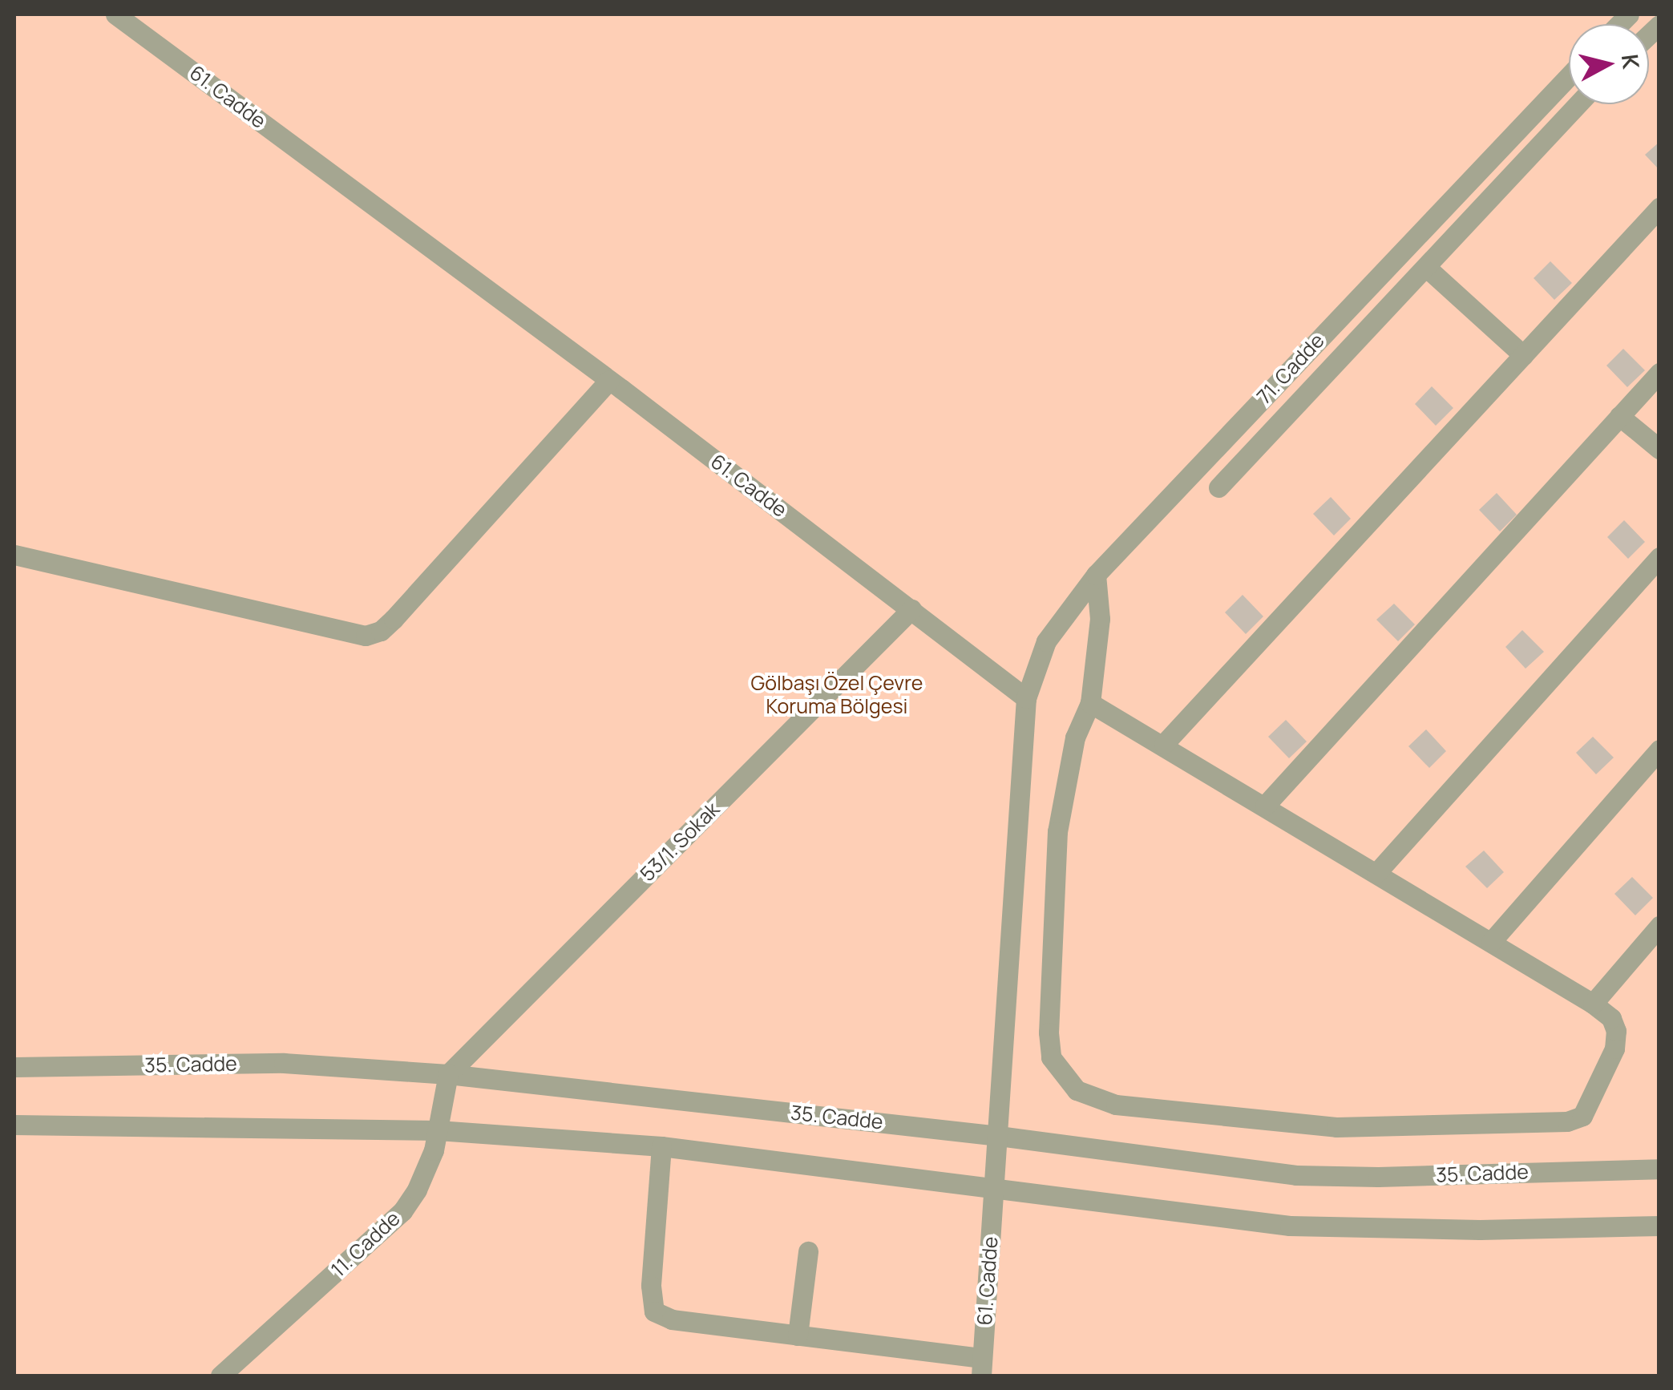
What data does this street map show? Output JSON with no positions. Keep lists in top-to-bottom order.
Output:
{
  "streets": {
    "street": [
      "61. Cadde",
      "71. Cadde",
      "53/1. Sokak",
      "35. Cadde",
      "11. Cadde"
    ]
  },
  "crossings": [
    ["61. Cadde", "71. Cadde"],
    ["61. Cadde", "53/1. Sokak"],
    ["61. Cadde", "35. Cadde"],
    ["53/1. Sokak", "35. Cadde"],
    ["53/1. Sokak", "11. Cadde"],
    ["35. Cadde", "11. Cadde"]
  ],
  "parks": ["Gölbaşı Özel Çevre Koruma Bölgesi"],
  "north": "right"
}
